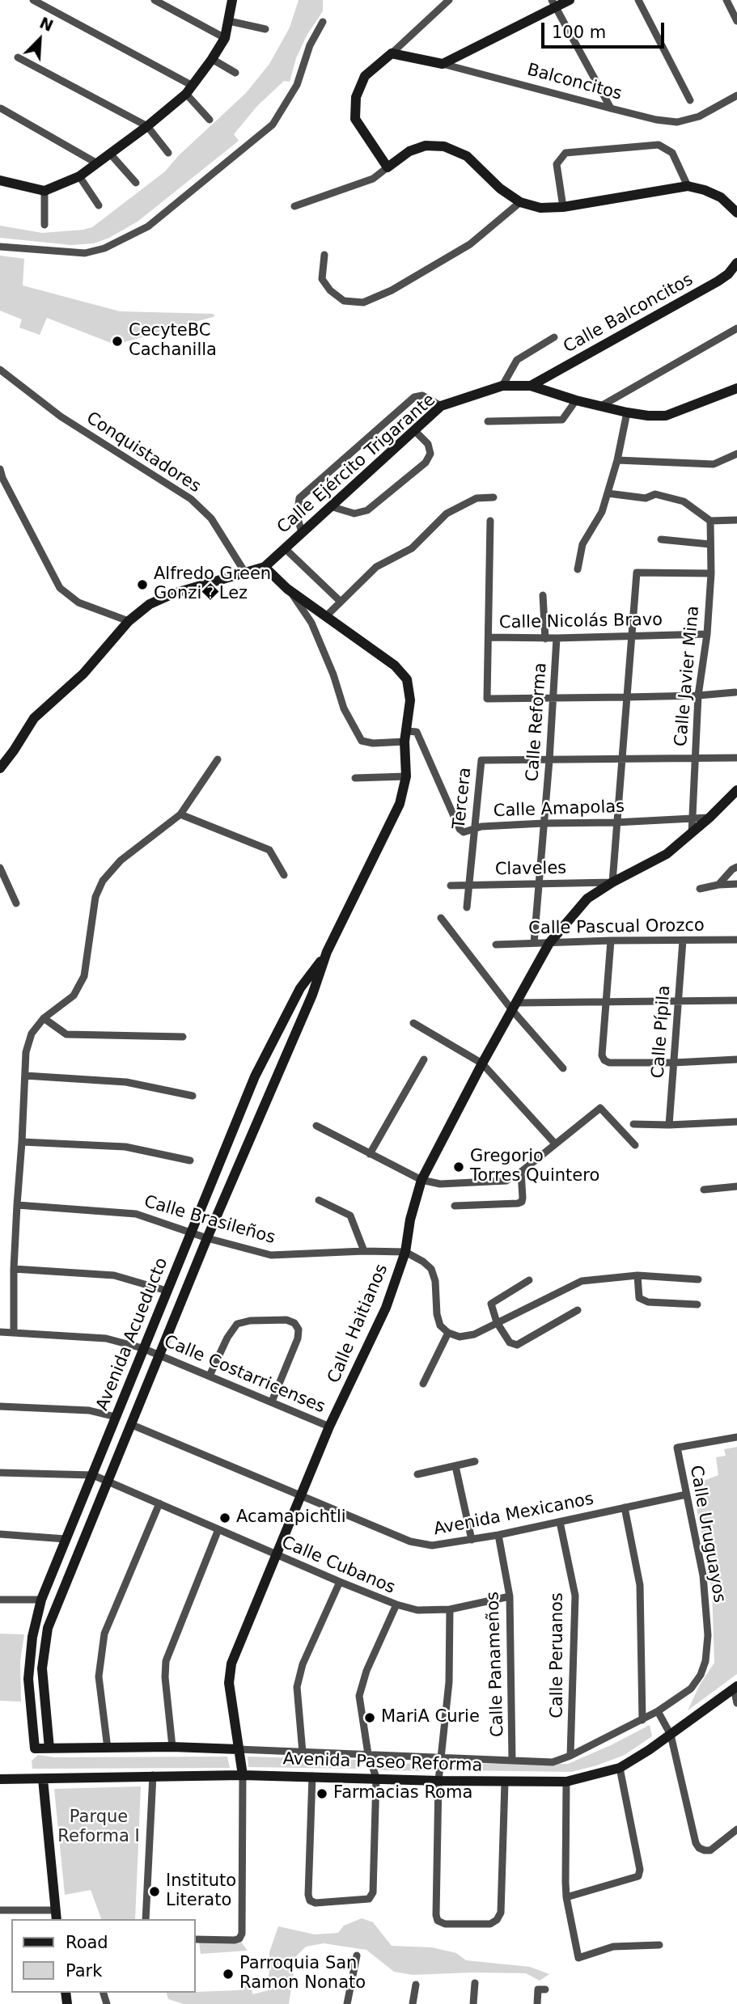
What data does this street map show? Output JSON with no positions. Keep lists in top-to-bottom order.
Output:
{
  "streets": {
    "main road": [
      "Calle Balconcitos",
      "Calle Ejército Trigarante",
      "Calle Haitianos",
      "Avenida Acueducto",
      "Avenida Paseo Reforma"
    ],
    "street": [
      "Balconcitos",
      "Conquistadores",
      "Calle Nicolás Bravo",
      "Calle Javier Mina",
      "Calle Reforma",
      "Tercera",
      "Calle Amapolas",
      "Claveles",
      "Calle Pascual Orozco",
      "Calle Pípila",
      "Calle Brasileños",
      "Calle Costarricenses",
      "Avenida Mexicanos",
      "Calle Uruguayos",
      "Calle Cubanos",
      "Calle Peruanos",
      "Calle Panameños"
    ]
  },
  "crossings": [
    ["Calle Balconcitos", "Calle Ejército Trigarante"],
    ["Calle Ejército Trigarante", "Avenida Acueducto"],
    ["Calle Nicolás Bravo", "Calle Javier Mina"],
    ["Calle Nicolás Bravo", "Calle Reforma"],
    ["Calle Javier Mina", "Calle Amapolas"],
    ["Calle Javier Mina", "Calle Haitianos"],
    ["Calle Reforma", "Tercera"],
    ["Calle Reforma", "Calle Amapolas"],
    ["Calle Reforma", "Claveles"],
    ["Calle Reforma", "Calle Pascual Orozco"],
    ["Tercera", "Calle Amapolas"],
    ["Tercera", "Claveles"],
    ["Calle Amapolas", "Calle Haitianos"],
    ["Calle Amapolas", "Avenida Acueducto"],
    ["Claveles", "Calle Haitianos"],
    ["Calle Pascual Orozco", "Calle Pípila"],
    ["Calle Pascual Orozco", "Calle Haitianos"],
    ["Calle Brasileños", "Calle Haitianos"],
    ["Calle Brasileños", "Avenida Acueducto"],
    ["Calle Haitianos", "Calle Costarricenses"],
    ["Calle Haitianos", "Avenida Mexicanos"],
    ["Calle Haitianos", "Calle Cubanos"],
    ["Calle Haitianos", "Avenida Paseo Reforma"],
    ["Avenida Acueducto", "Calle Costarricenses"],
    ["Avenida Acueducto", "Avenida Mexicanos"],
    ["Avenida Acueducto", "Calle Cubanos"],
    ["Avenida Acueducto", "Avenida Paseo Reforma"],
    ["Avenida Mexicanos", "Calle Uruguayos"],
    ["Avenida Mexicanos", "Calle Peruanos"],
    ["Avenida Mexicanos", "Calle Panameños"],
    ["Calle Uruguayos", "Avenida Paseo Reforma"],
    ["Calle Cubanos", "Calle Panameños"],
    ["Calle Peruanos", "Avenida Paseo Reforma"],
    ["Calle Panameños", "Avenida Paseo Reforma"]
  ],
  "parks": ["Parque Reforma I"],
  "places": [
    "CecyteBC Cachanilla",
    "Alfredo Green Gonzi�Lez",
    "Gregorio Torres Quintero",
    "Acamapichtli",
    "MariA Curie",
    "Farmacias Roma",
    "Instituto Literato",
    "Parroquia San Ramon Nonato"
  ],
  "legend": ["Road", "Park"],
  "scale_bar": "100 m",
  "north": "top right"
}
